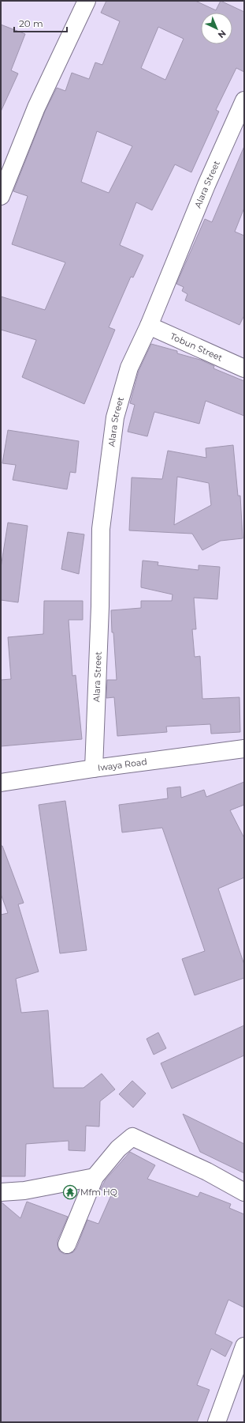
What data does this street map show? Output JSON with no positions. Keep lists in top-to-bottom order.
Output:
{
  "streets": {
    "street": ["Alara Street", "Tobun Street", "Iwaya Road"]
  },
  "crossings": [
    ["Alara Street", "Tobun Street"],
    ["Alara Street", "Iwaya Road"]
  ],
  "places": {
    "temple": ["Mfm HQ"]
  },
  "scale_bar": "20 m",
  "north": "bottom right"
}
